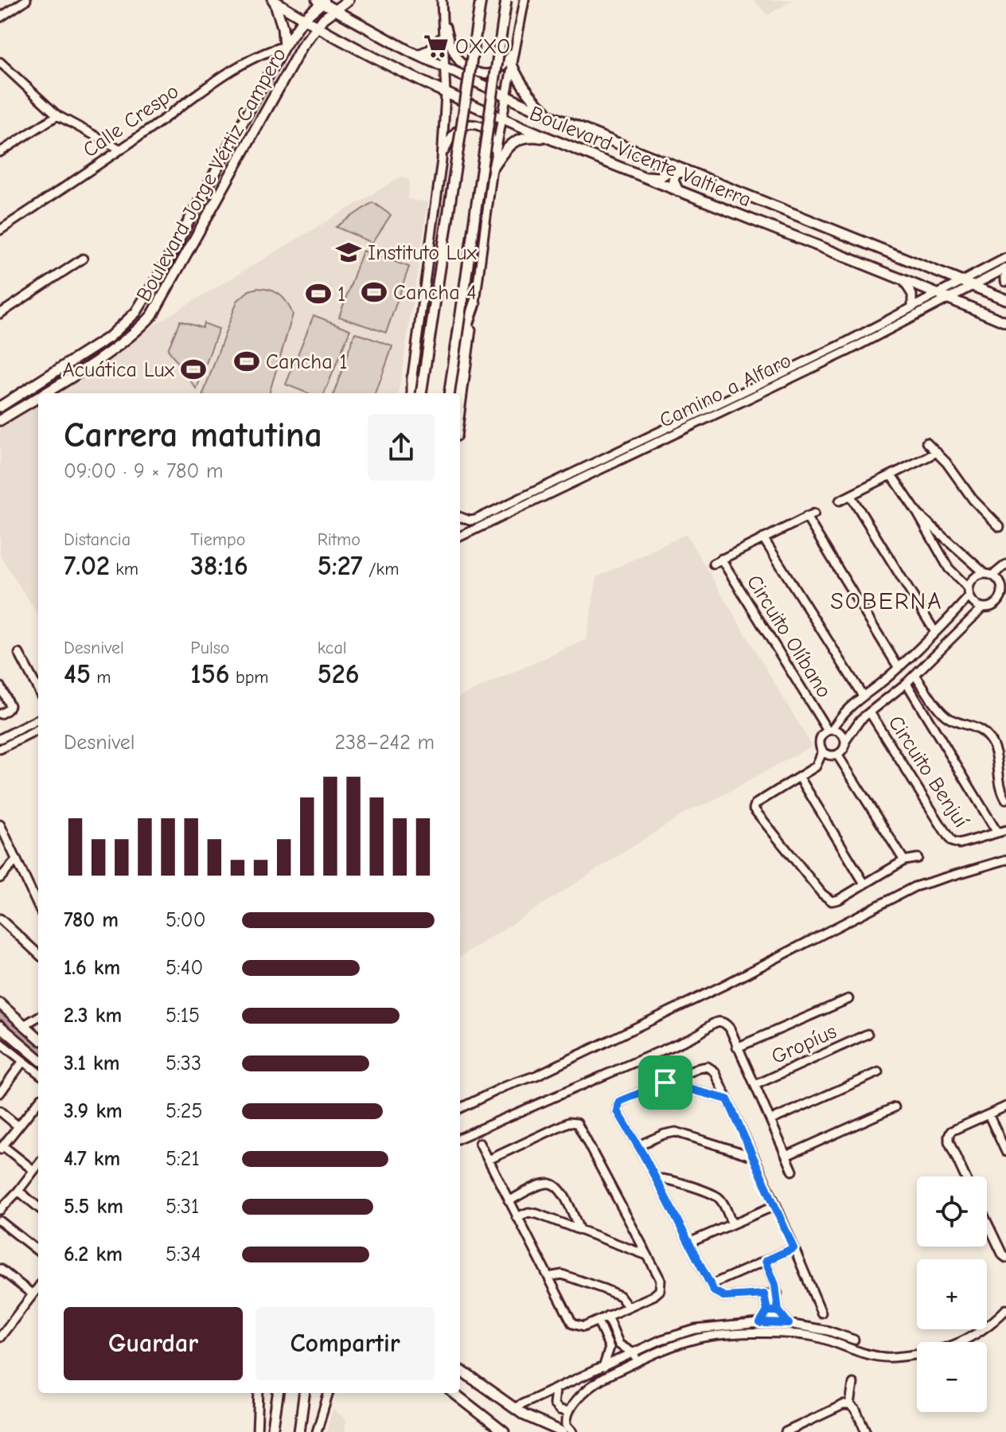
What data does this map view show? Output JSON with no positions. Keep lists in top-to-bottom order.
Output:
{
  "streets": {
    "main road": ["Boulevard Vicente Valtierra", "Boulevard Jorge Vértiz Campero"],
    "street": [
      "Calle Crespo",
      "Camino a Alfaro",
      "Circuito Olíbano",
      "Circuito Benjuí",
      "Gropíus"
    ]
  },
  "crossings": [
    ["Calle Crespo", "Boulevard Jorge Vértiz Campero"],
    ["Boulevard Vicente Valtierra", "Boulevard Jorge Vértiz Campero"],
    ["Boulevard Vicente Valtierra", "Camino a Alfaro"]
  ],
  "districts": ["SOBERNA"],
  "places": {
    "supermarket": ["OXXO"],
    "school or university": ["Instituto Lux"],
    "sports": [
      "Cancha 4",
      "1",
      "Cancha 1",
      "Acuática Lux"
    ]
  },
  "page": {
    "heading": ["Carrera matutina", "09:00 · 9 × 780 m"],
    "stats": [
      ["Distancia", "7.02 km"],
      ["Tiempo", "38:16"],
      ["Ritmo", "5:27 /km"],
      ["Desnivel", "45 m"],
      ["Pulso", "156 bpm"],
      ["kcal", "526"]
    ],
    "chart": ["Desnivel", "238–242 m"],
    "list": [
      {
        "name": "780 m",
        "note": "5:00"
      },
      {
        "name": "1.6 km",
        "note": "5:40"
      },
      {
        "name": "2.3 km",
        "note": "5:15"
      },
      {
        "name": "3.1 km",
        "note": "5:33"
      },
      {
        "name": "3.9 km",
        "note": "5:25"
      },
      {
        "name": "4.7 km",
        "note": "5:21"
      },
      {
        "name": "5.5 km",
        "note": "5:31"
      },
      {
        "name": "6.2 km",
        "note": "5:34"
      }
    ],
    "map_buttons": ["+", "−"],
    "buttons": ["Guardar", "Compartir"]
  }
}
